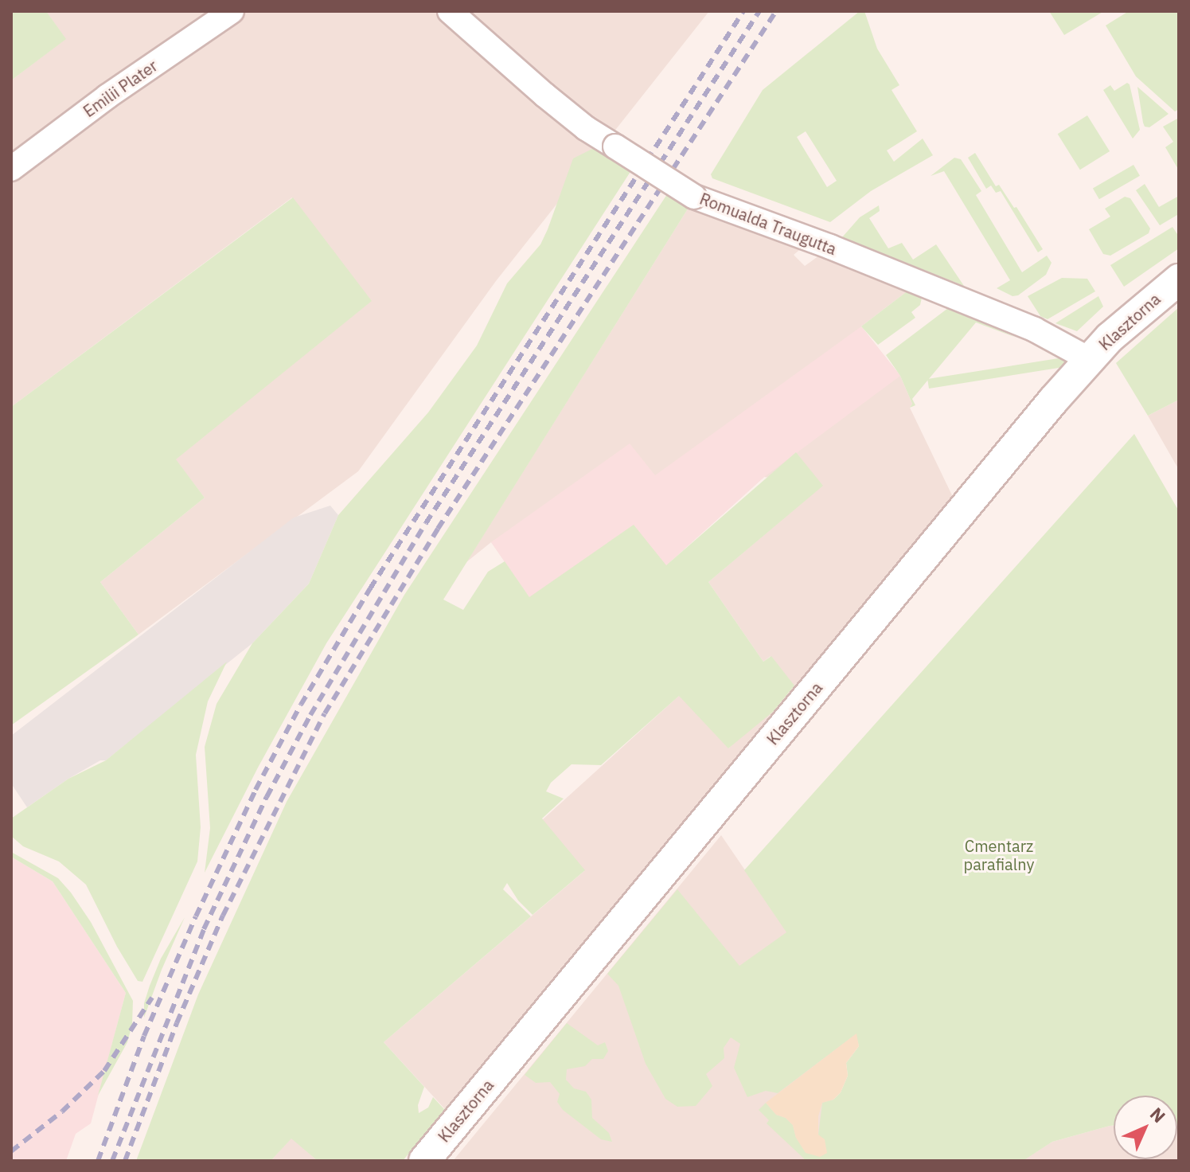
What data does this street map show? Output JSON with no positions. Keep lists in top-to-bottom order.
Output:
{
  "streets": {
    "street": ["Emilii Plater", "Romualda Traugutta", "Klasztorna"]
  },
  "crossings": [
    ["Romualda Traugutta", "Klasztorna"]
  ],
  "parks": ["Cmentarz parafialny"],
  "north": "top right"
}
